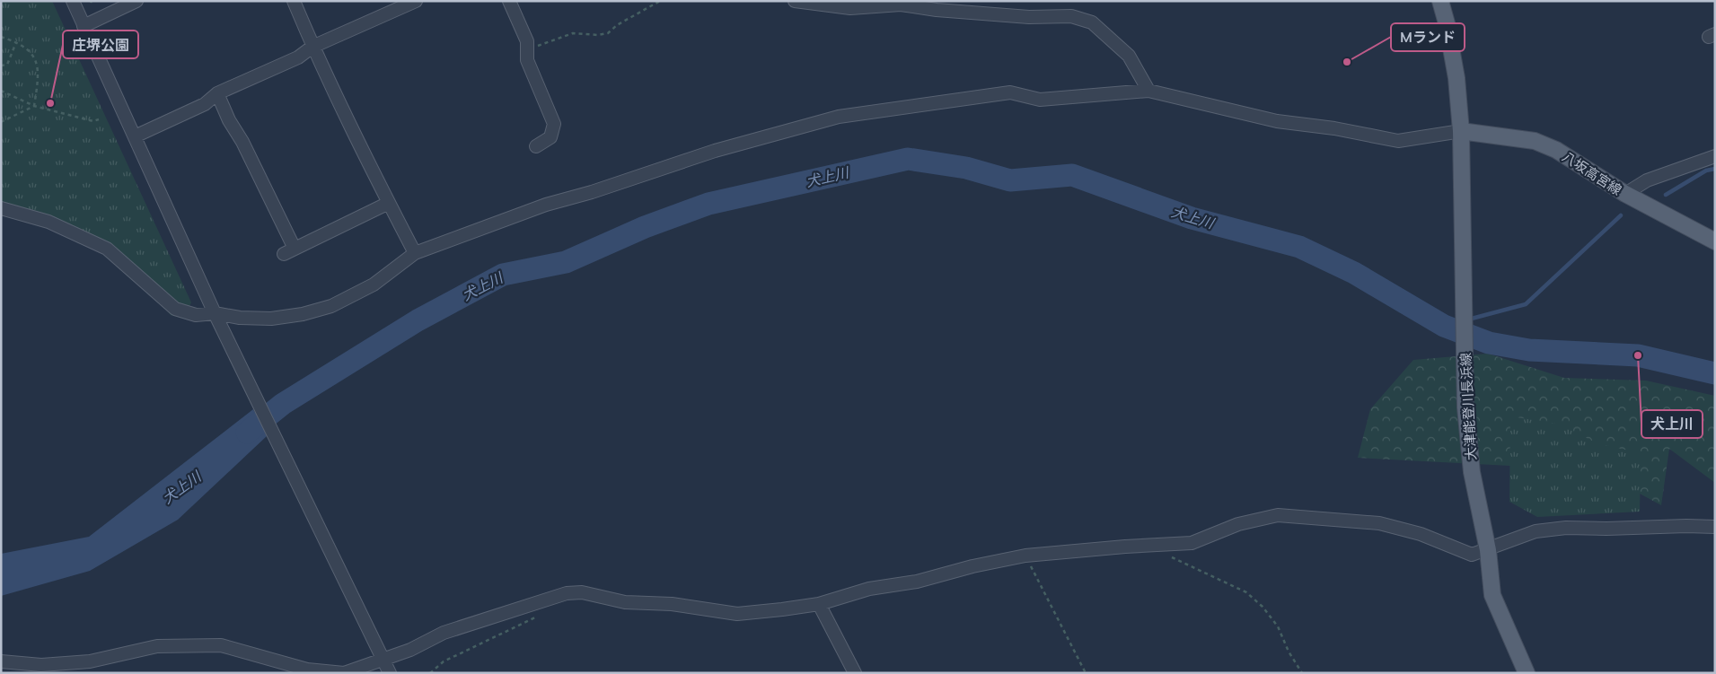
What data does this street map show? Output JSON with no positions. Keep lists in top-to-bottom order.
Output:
{
  "streets": {
    "main road": ["八坂高宮線", "大津能登川長浜線"]
  },
  "crossings": [
    ["八坂高宮線", "大津能登川長浜線"]
  ],
  "water": ["犬上川"],
  "places": ["Mランド", "庄堺公園", "犬上川"]
}
